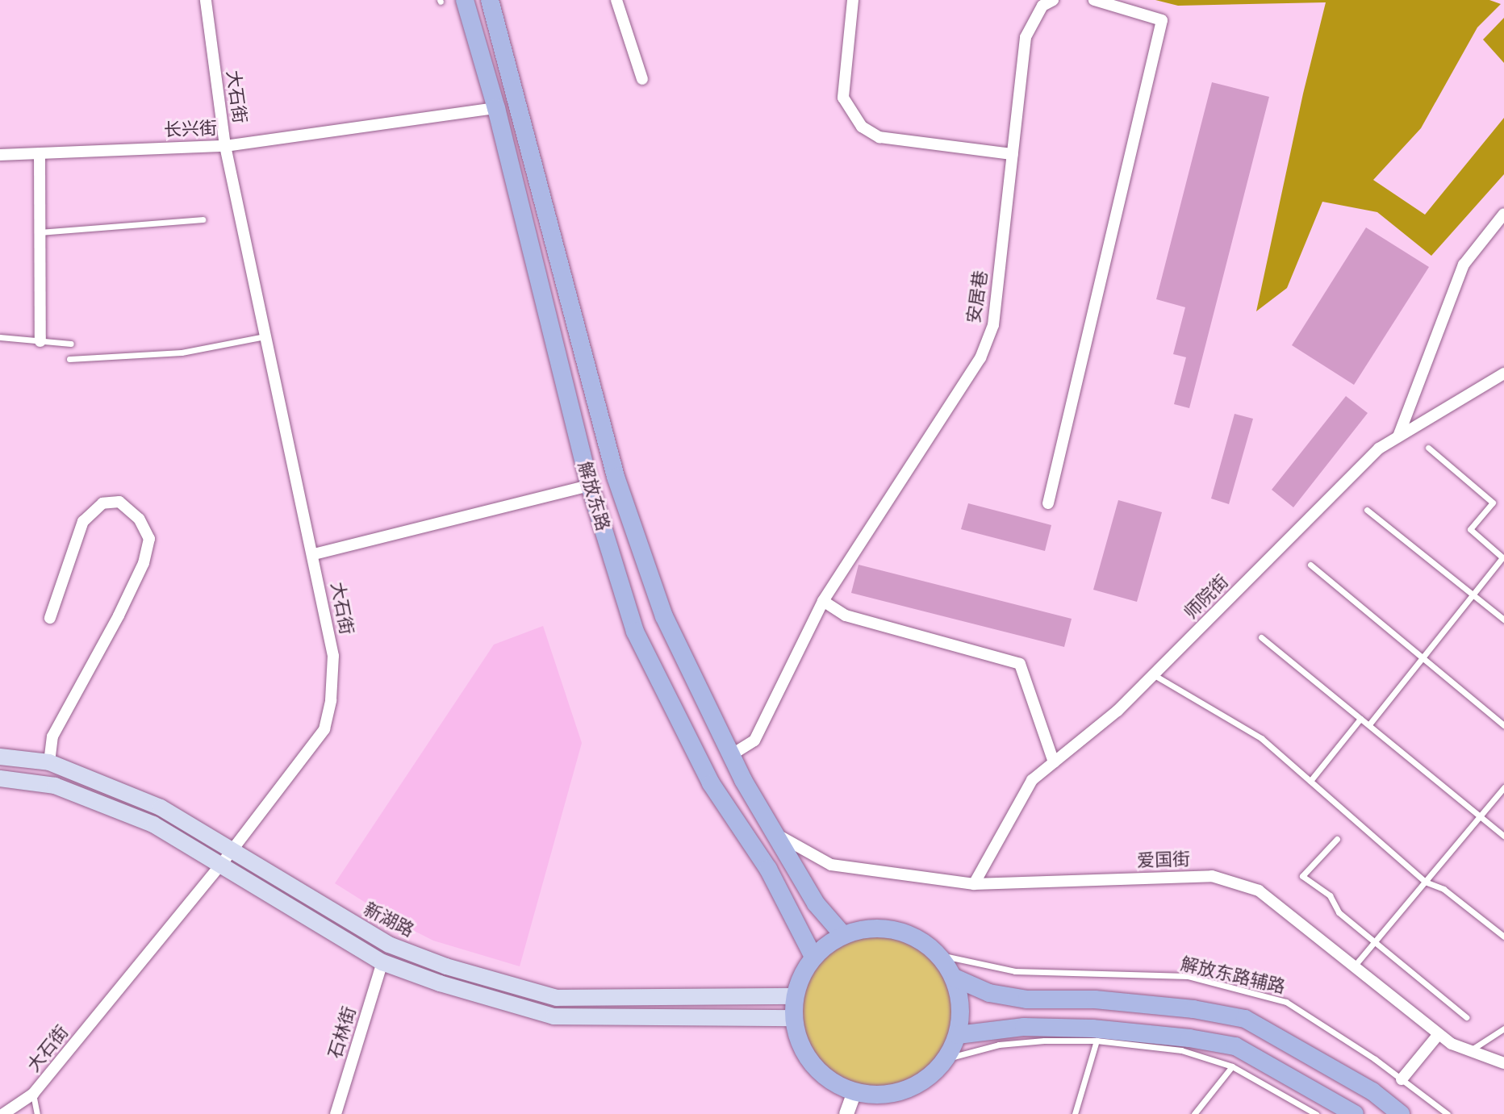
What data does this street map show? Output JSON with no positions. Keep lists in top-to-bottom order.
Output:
{
  "streets": {
    "main road": ["解放东路", "新湖路"],
    "street": [
      "大石街",
      "长兴街",
      "安居巷",
      "师院街",
      "爱国街",
      "石林街"
    ],
    "lane": ["解放东路辅路"]
  },
  "crossings": [
    ["大石街", "长兴街"],
    ["大石街", "新湖路"],
    ["长兴街", "解放东路"],
    ["安居巷", "解放东路"],
    ["解放东路", "爱国街"],
    ["解放东路", "新湖路"],
    ["解放东路", "解放东路辅路"],
    ["师院街", "爱国街"],
    ["新湖路", "解放东路辅路"]
  ]
}
